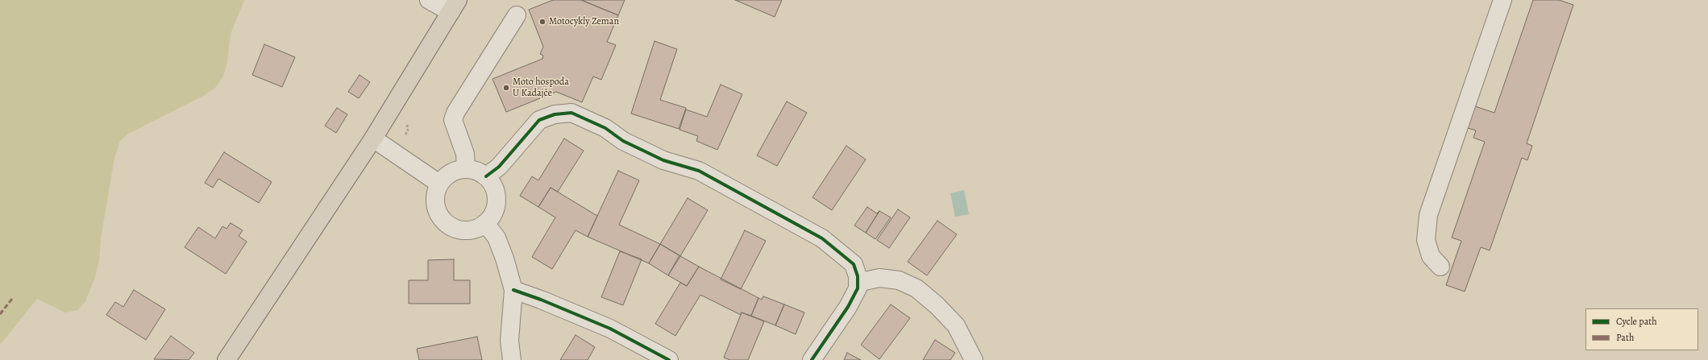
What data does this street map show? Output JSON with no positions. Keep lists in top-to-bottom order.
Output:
{
  "places": ["Motocykly Zeman", "Moto hospoda U Kadajče"],
  "legend": ["Cycle path", "Path"]
}
